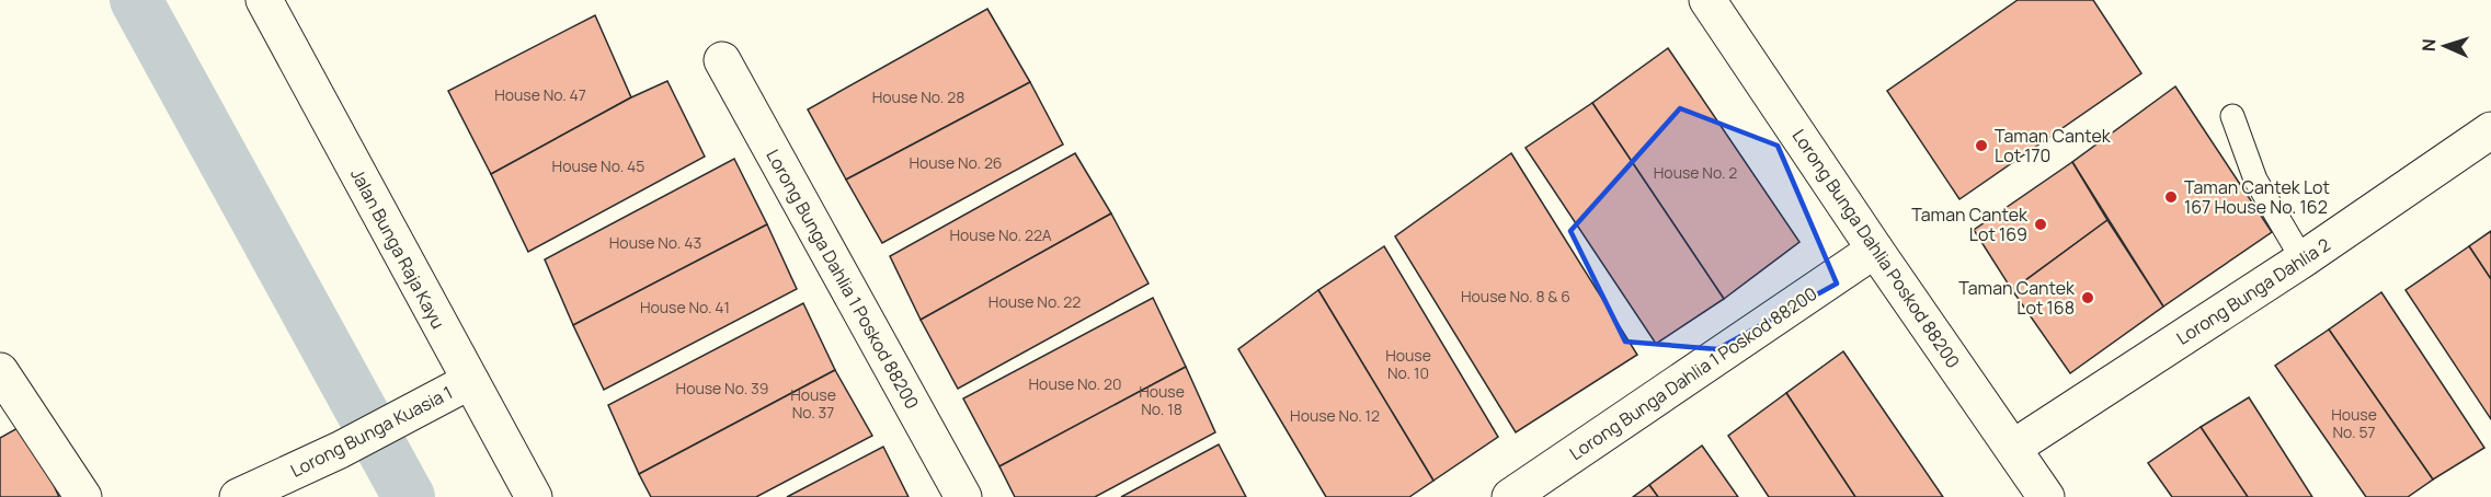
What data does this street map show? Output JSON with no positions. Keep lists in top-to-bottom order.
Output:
{
  "streets": {
    "street": [
      "Jalan Bunga Raja Kayu",
      "Lorong Bunga Dahlia Poskod 88200",
      "Lorong Bunga Dahlia 1 Poskod 88200",
      "Lorong Bunga Dahlia 2",
      "Lorong Bunga Kuasia 1"
    ]
  },
  "crossings": [
    ["Jalan Bunga Raja Kayu", "Lorong Bunga Kuasia 1"],
    ["Lorong Bunga Dahlia Poskod 88200", "Lorong Bunga Dahlia 1 Poskod 88200"],
    ["Lorong Bunga Dahlia Poskod 88200", "Lorong Bunga Dahlia 2"]
  ],
  "places": [
    "Taman Cantek Lot 170",
    "Taman Cantek Lot 167 House No. 162",
    "Taman Cantek Lot 169",
    "Taman Cantek Lot 168"
  ],
  "house_numbers": [
    "House No. 47",
    "House No. 28",
    "House No. 26",
    "House No. 45",
    "House No. 2",
    "House No. 22A",
    "House No. 43",
    "House No. 8 & 6",
    "House No. 22",
    "House No. 41",
    "House No. 10",
    "House No. 20",
    "House No. 39",
    "House No. 18",
    "House No. 37",
    "House No. 57",
    "House No. 12"
  ],
  "north": "left"
}
